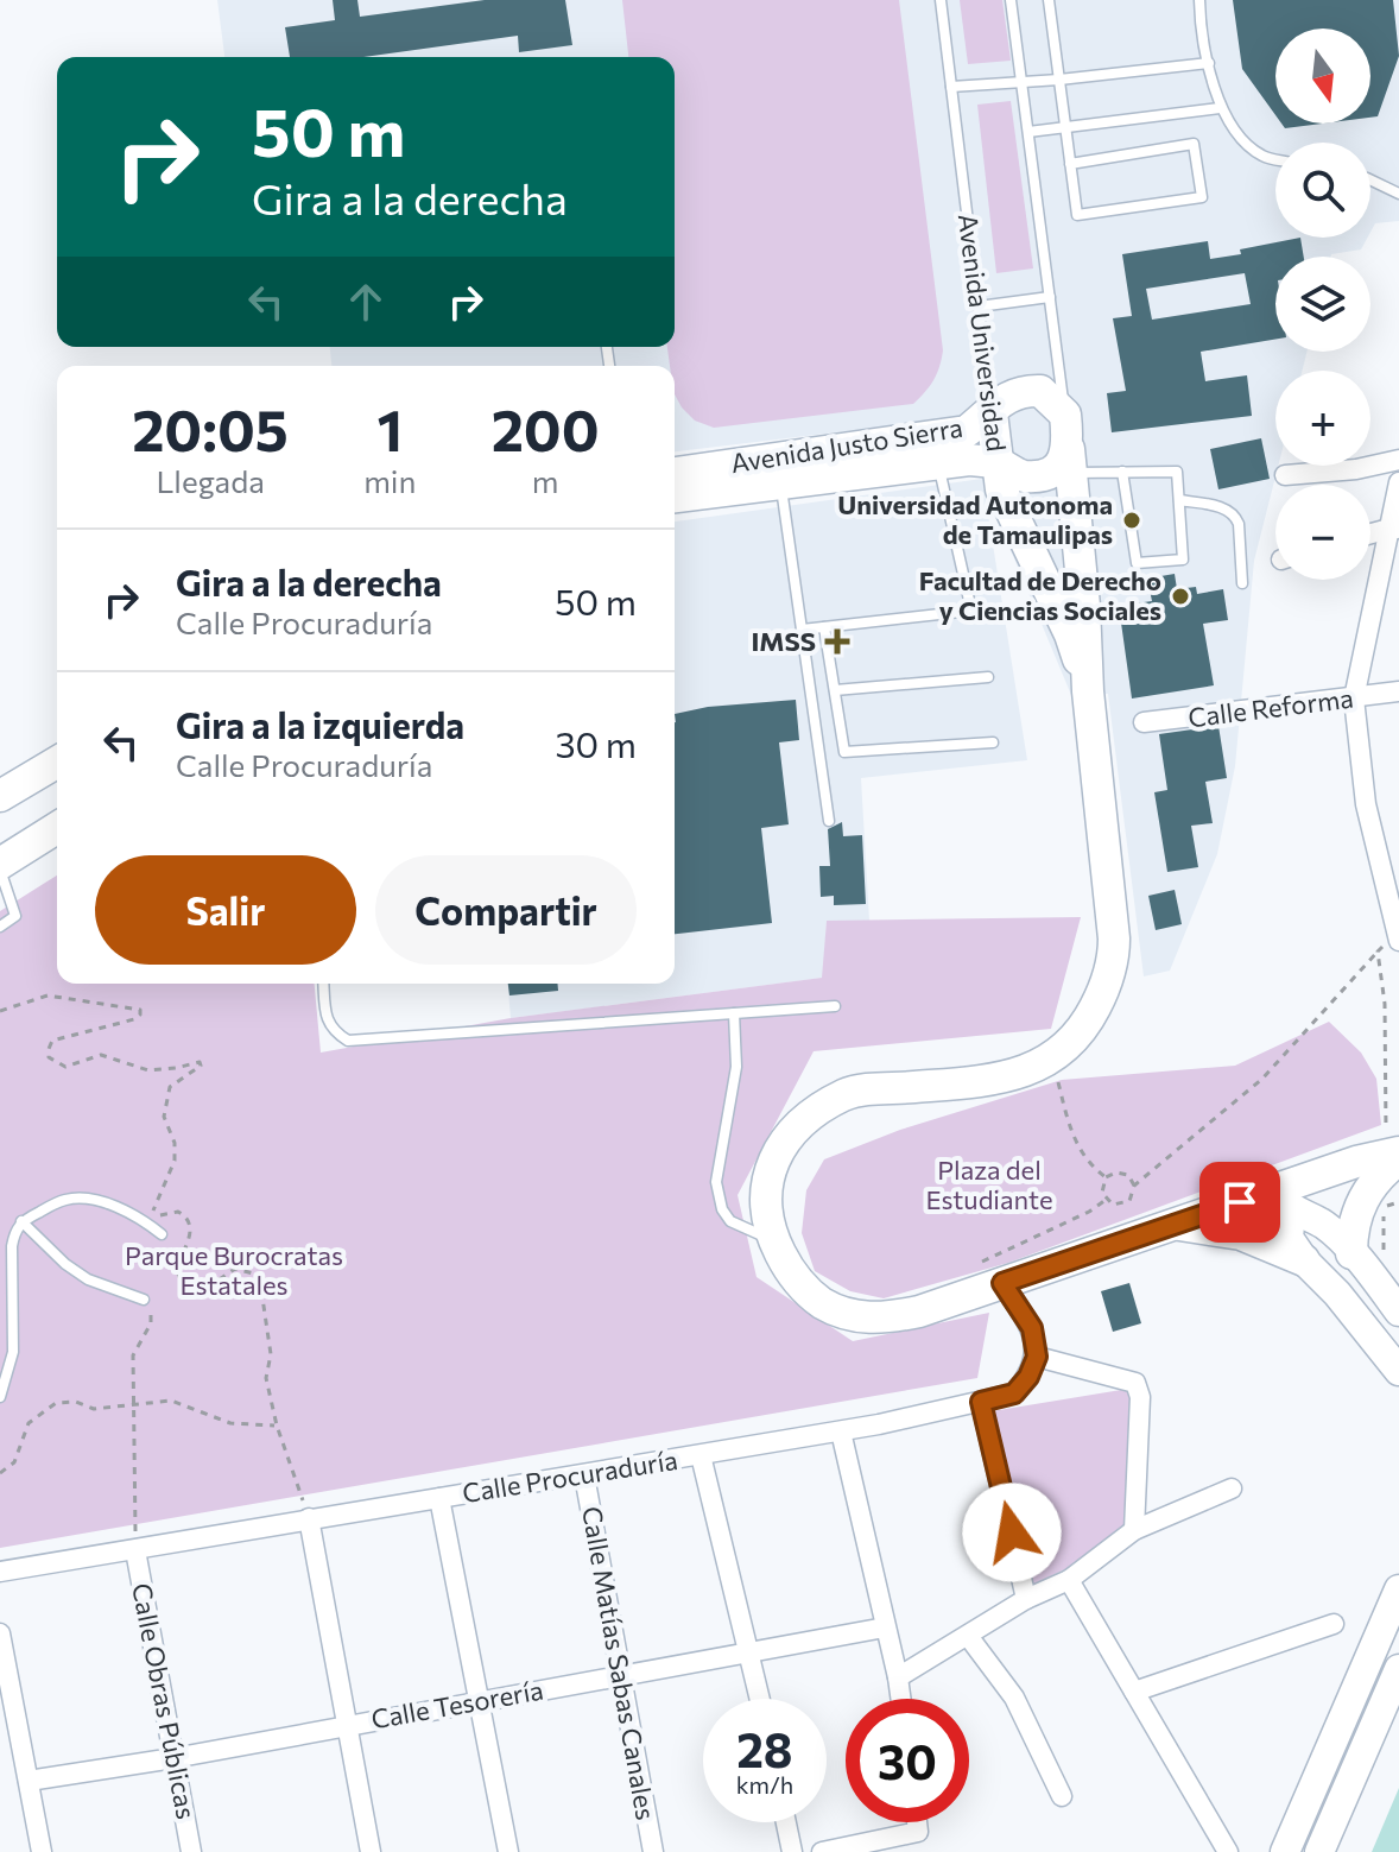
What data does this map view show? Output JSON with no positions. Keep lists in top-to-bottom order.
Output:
{
  "streets": {
    "main road": ["Avenida Universidad", "Avenida Justo Sierra"],
    "street": [
      "Calle Reforma",
      "Calle Procuraduría",
      "Calle Matías Sabas Canales",
      "Calle Obras Públicas",
      "Calle Tesorería"
    ]
  },
  "crossings": [
    ["Avenida Universidad", "Avenida Justo Sierra"],
    ["Calle Procuraduría", "Calle Matías Sabas Canales"],
    ["Calle Procuraduría", "Calle Obras Públicas"],
    ["Calle Matías Sabas Canales", "Calle Tesorería"],
    ["Calle Obras Públicas", "Calle Tesorería"]
  ],
  "parks": ["Plaza del Estudiante", "Parque Burocratas Estatales"],
  "places": {
    "other": ["Universidad Autonoma de Tamaulipas", "Facultad de Derecho y Ciencias Sociales"],
    "health": ["IMSS"]
  },
  "north": "bottom",
  "page": {
    "map_buttons": ["+", "−"],
    "turn": ["50 m", "Gira a la derecha"],
    "eta": [
      "20:05",
      "Llegada",
      "1",
      "min",
      "200",
      "m"
    ],
    "list": [
      {
        "name": "Gira a la derecha",
        "note": "Calle Procuraduría",
        "value": "50 m"
      },
      {
        "name": "Gira a la izquierda",
        "note": "Calle Procuraduría",
        "value": "30 m"
      }
    ],
    "buttons": ["Salir", "Compartir"],
    "speed": "28 km/h",
    "limit": "30"
  }
}
